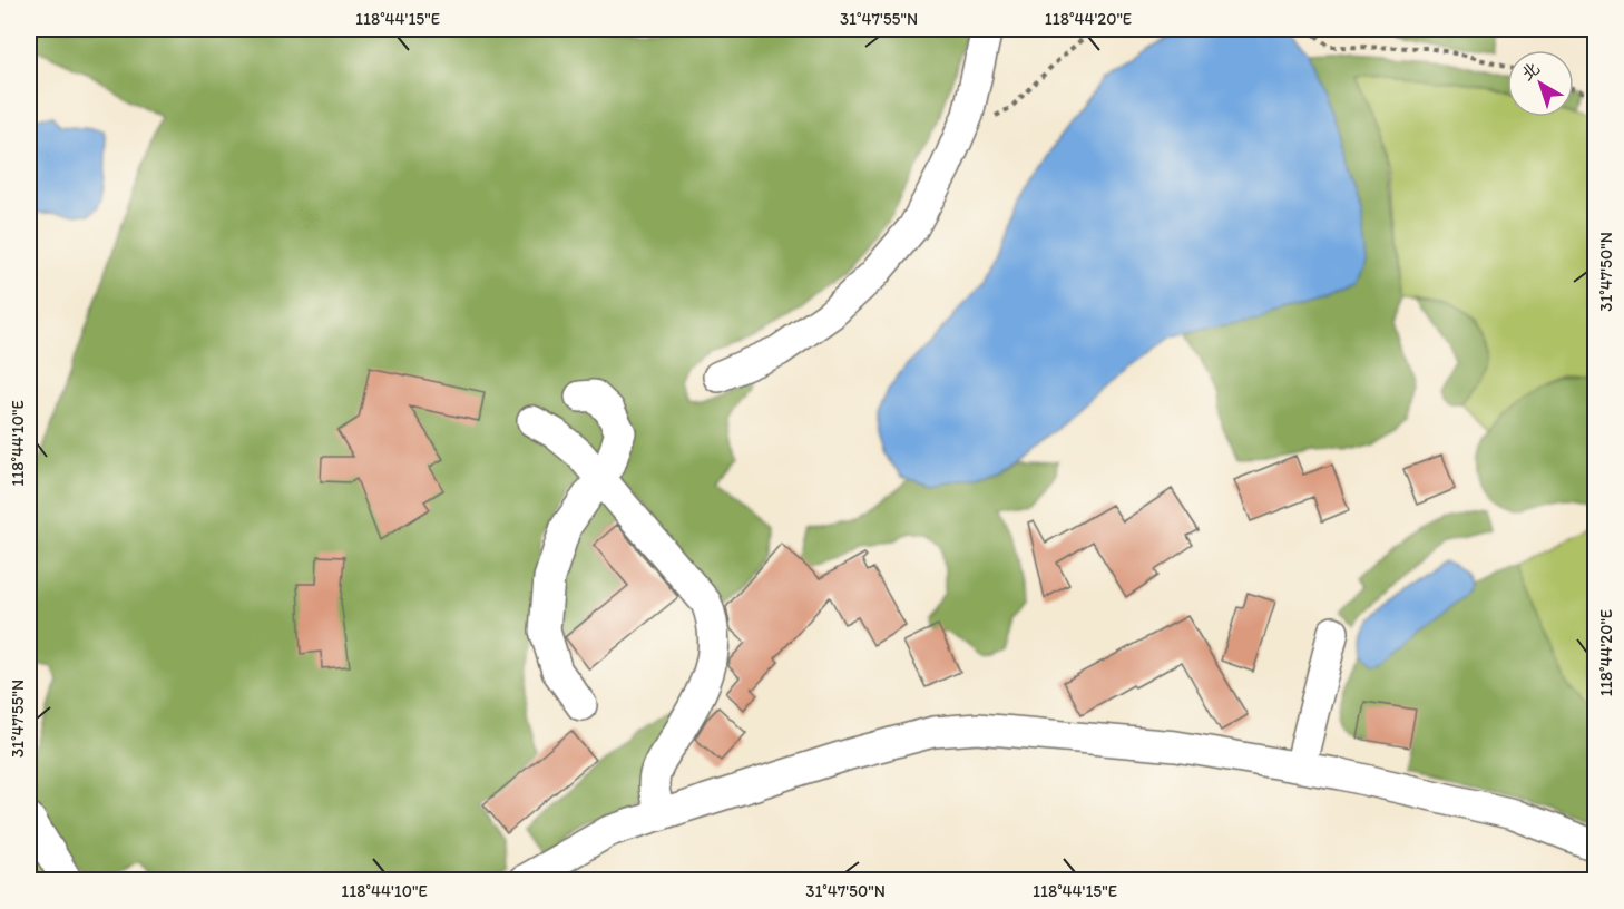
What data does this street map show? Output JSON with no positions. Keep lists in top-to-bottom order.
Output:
{
  "north": "top left",
  "coordinates": [
    "118°44'15\"E",
    "31°47'55\"N",
    "118°44'20\"E",
    "31°47'50\"N",
    "118°44'10\"E"
  ]
}
